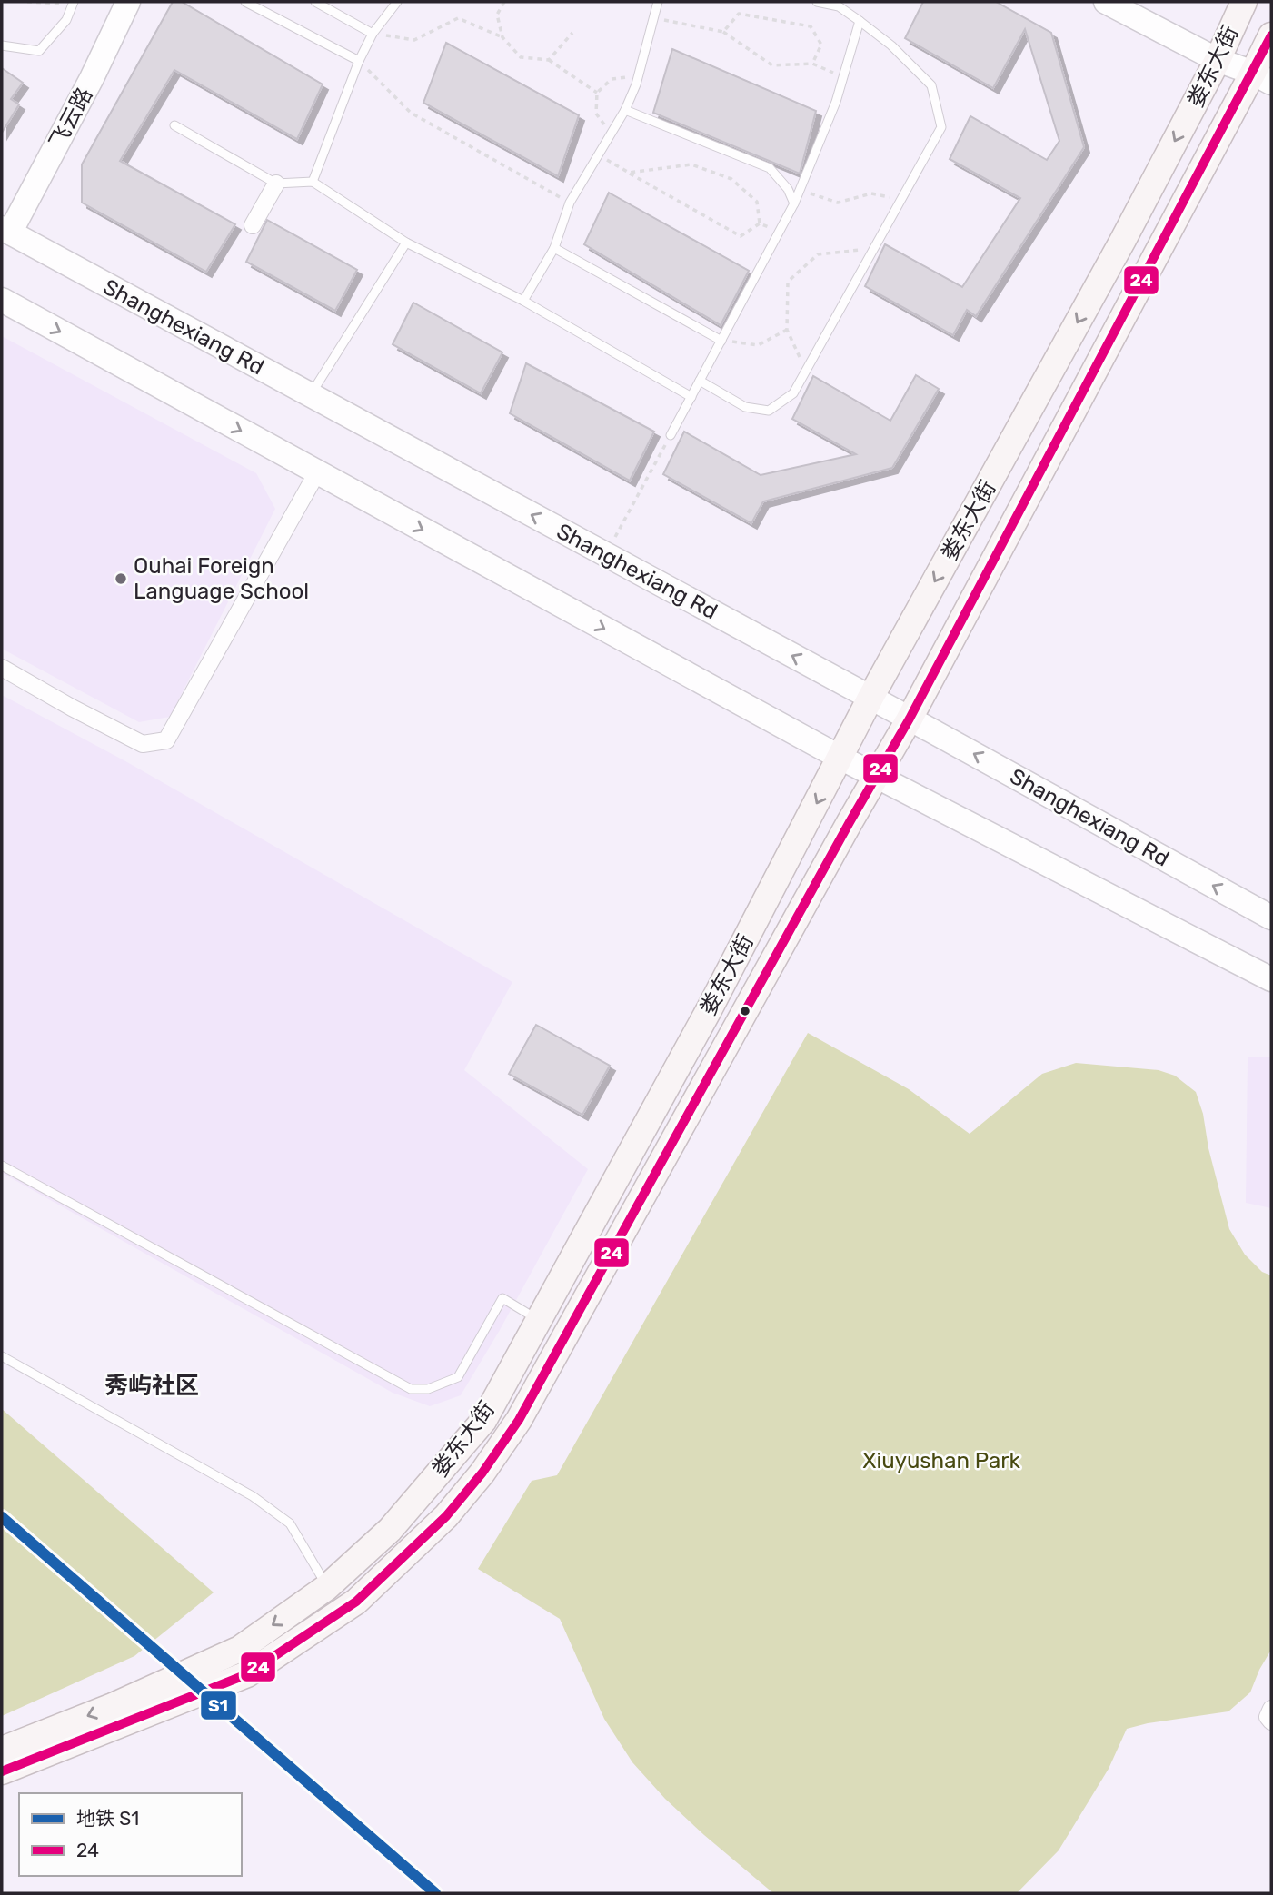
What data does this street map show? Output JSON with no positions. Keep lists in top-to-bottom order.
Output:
{
  "streets": {
    "main road": ["娄东大街", "飞云路", "Shanghexiang Rd"]
  },
  "crossings": [
    ["娄东大街", "Shanghexiang Rd"],
    ["飞云路", "Shanghexiang Rd"]
  ],
  "districts": ["秀屿社区"],
  "parks": ["Xiuyushan Park"],
  "places": ["Ouhai Foreign Language School"],
  "lines": ["transit line 24", "metro line S1"],
  "legend": ["地铁 S1", "24"]
}
